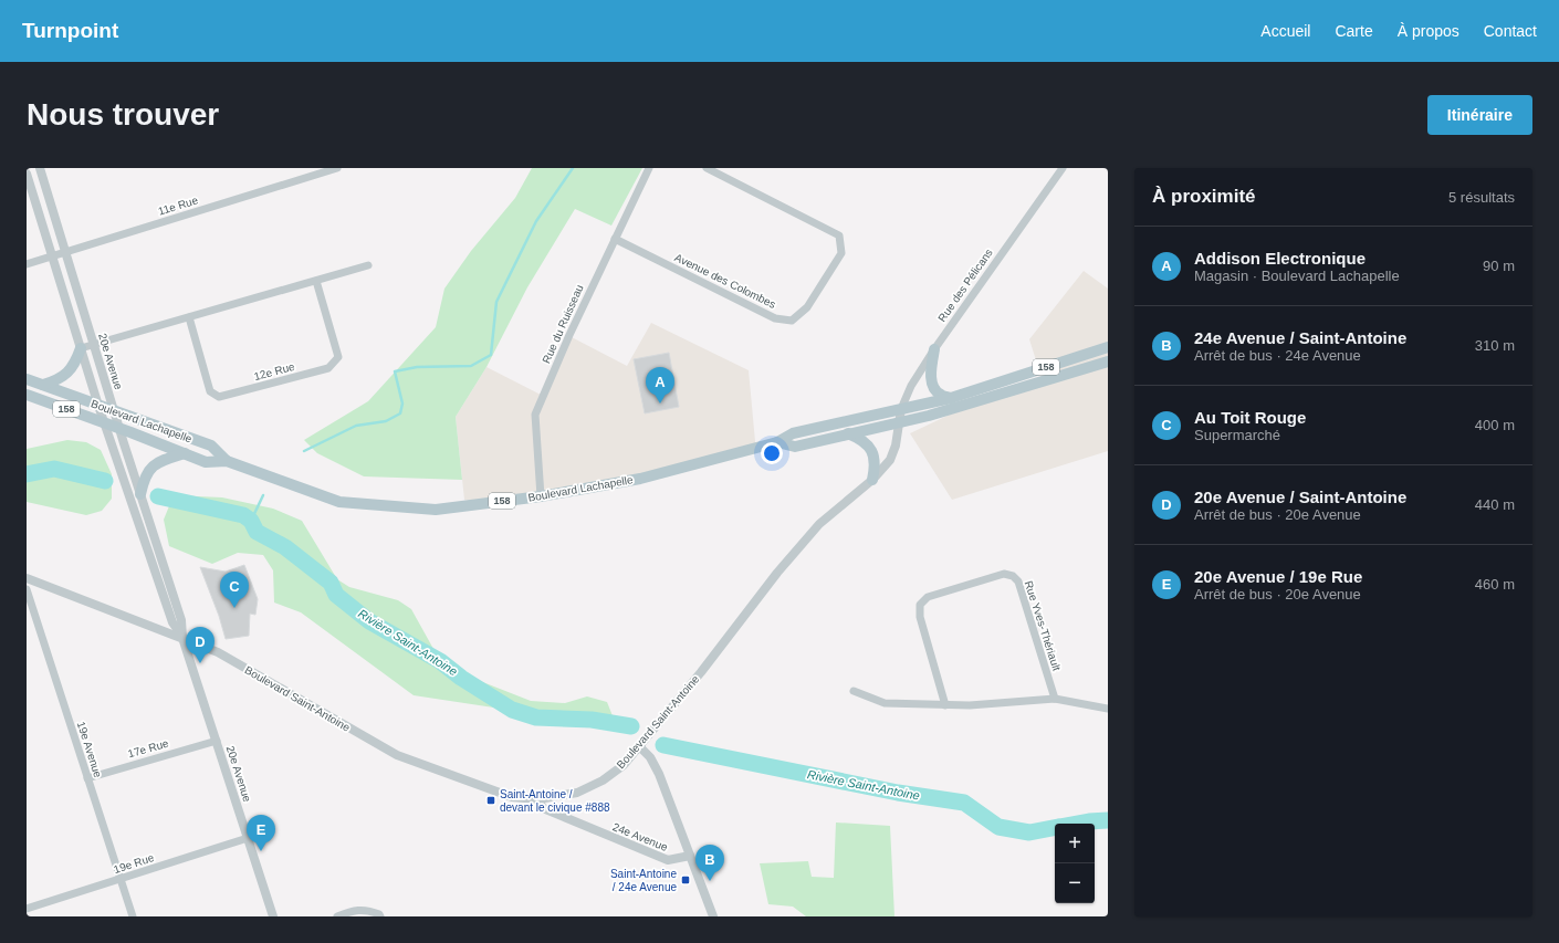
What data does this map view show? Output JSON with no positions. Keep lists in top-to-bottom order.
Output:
{
  "streets": {
    "main road": ["158", "Boulevard Lachapelle"],
    "street": [
      "11e Rue",
      "Avenue des Colombes",
      "Rue des Pélicans",
      "Rue du Ruisseau",
      "20e Avenue",
      "12e Rue",
      "Rue Yves-Thériault",
      "Boulevard Saint-Antoine",
      "17e Rue",
      "19e Avenue",
      "24e Avenue",
      "19e Rue"
    ]
  },
  "crossings": [
    ["11e Rue", "20e Avenue"],
    ["Avenue des Colombes", "Rue du Ruisseau"],
    ["Rue des Pélicans", "Boulevard Lachapelle"],
    ["Rue des Pélicans", "Boulevard Saint-Antoine"],
    ["Rue du Ruisseau", "Boulevard Lachapelle"],
    ["20e Avenue", "Boulevard Lachapelle"],
    ["20e Avenue", "Boulevard Saint-Antoine"],
    ["20e Avenue", "17e Rue"],
    ["20e Avenue", "19e Rue"],
    ["158", "Boulevard Lachapelle"],
    ["Boulevard Lachapelle", "Boulevard Saint-Antoine"],
    ["Boulevard Saint-Antoine", "24e Avenue"],
    ["17e Rue", "19e Avenue"],
    ["19e Avenue", "19e Rue"]
  ],
  "water": ["Rivière Saint-Antoine"],
  "places": {
    "transit": ["Saint-Antoine / devant le civique #888", "Saint-Antoine / 24e Avenue"]
  },
  "page": {
    "header": "Turnpoint",
    "nav": [
      "Accueil",
      "Carte",
      "À propos",
      "Contact"
    ],
    "buttons": "Itinéraire",
    "title": "Nous trouver",
    "heading": ["À proximité", "5 résultats"],
    "list": [
      {
        "mark": "A",
        "name": "Addison Electronique",
        "note": "Magasin · Boulevard Lachapelle",
        "value": "90 m"
      },
      {
        "mark": "B",
        "name": "24e Avenue / Saint-Antoine",
        "note": "Arrêt de bus · 24e Avenue",
        "value": "310 m"
      },
      {
        "mark": "C",
        "name": "Au Toit Rouge",
        "note": "Supermarché",
        "value": "400 m"
      },
      {
        "mark": "D",
        "name": "20e Avenue / Saint-Antoine",
        "note": "Arrêt de bus · 20e Avenue",
        "value": "440 m"
      },
      {
        "mark": "E",
        "name": "20e Avenue / 19e Rue",
        "note": "Arrêt de bus · 20e Avenue",
        "value": "460 m"
      }
    ],
    "pins": [
      "A",
      "C",
      "D",
      "E",
      "B"
    ],
    "map_buttons": ["+", "−"]
  }
}
